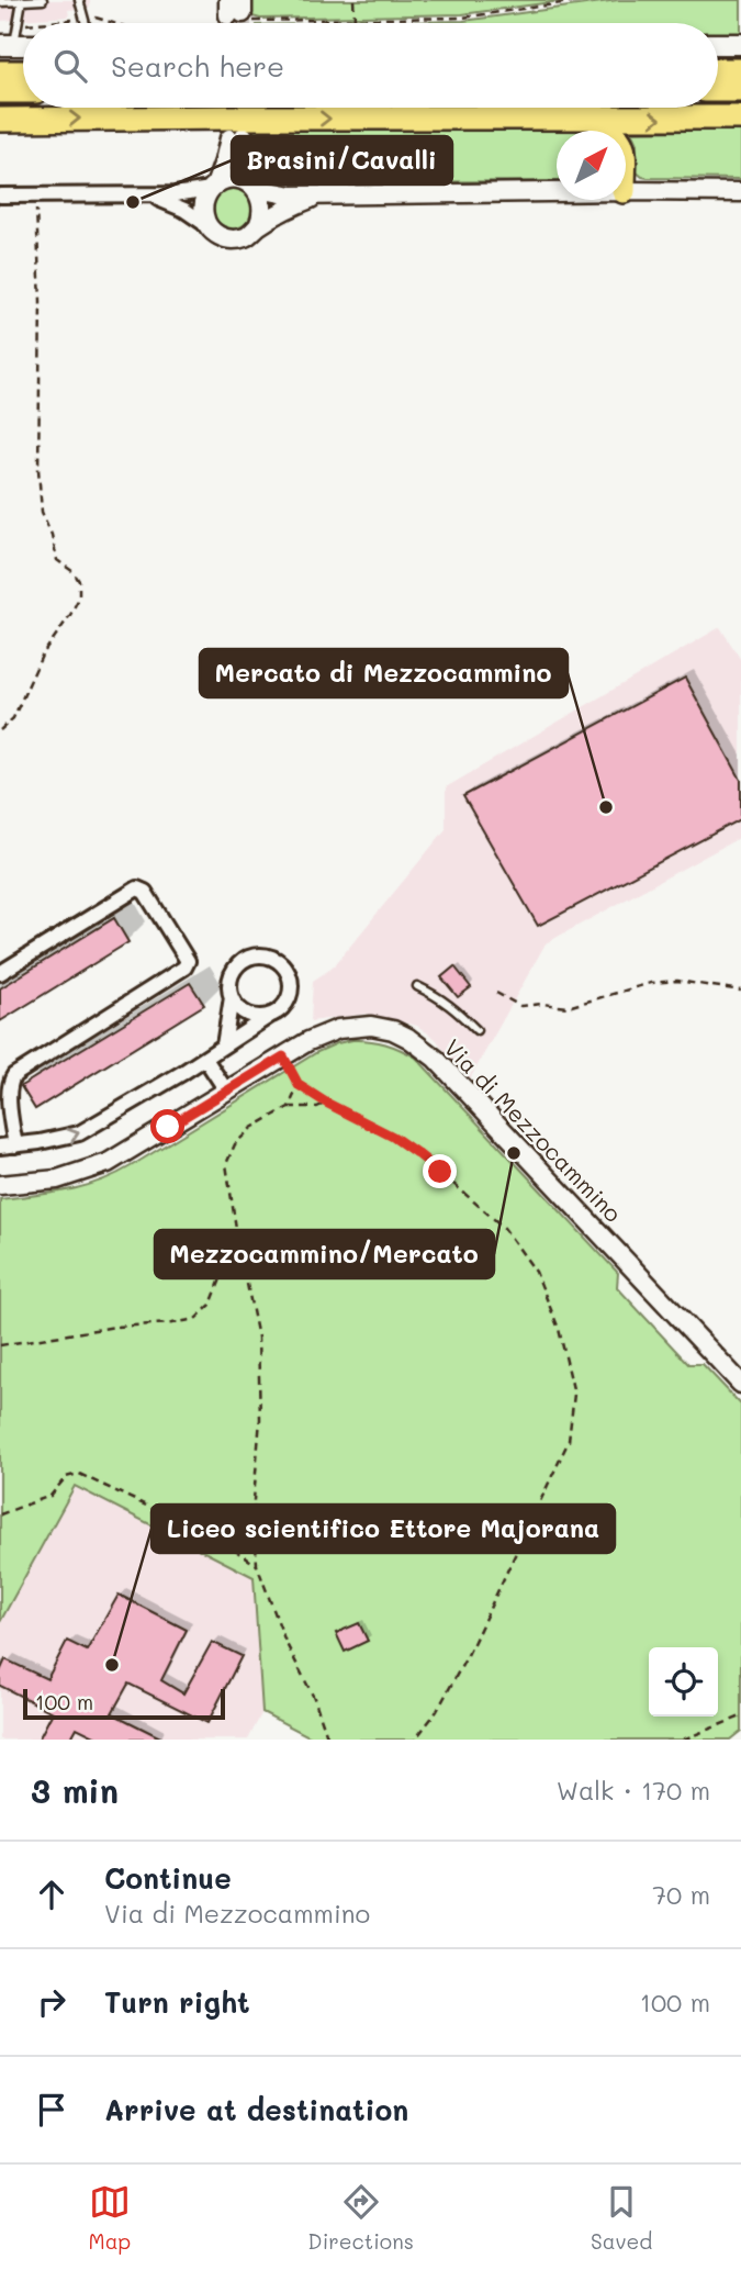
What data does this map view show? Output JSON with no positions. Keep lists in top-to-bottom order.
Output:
{
  "streets": {
    "street": ["Via di Mezzocammino"]
  },
  "places": [
    "Brasini/Cavalli",
    "Mercato di Mezzocammino",
    "Mezzocammino/Mercato",
    "Liceo scientifico Ettore Majorana"
  ],
  "scale_bar": "100 m",
  "north": "top right",
  "page": {
    "search": "Search here",
    "scale": "100 m",
    "heading": ["3 min", "Walk · 170 m"],
    "list": [
      ["Continue", "Via di Mezzocammino", "70 m"],
      ["Turn right", "100 m"],
      "Arrive at destination"
    ],
    "nav": ["Map", "Directions", "Saved"]
  }
}
